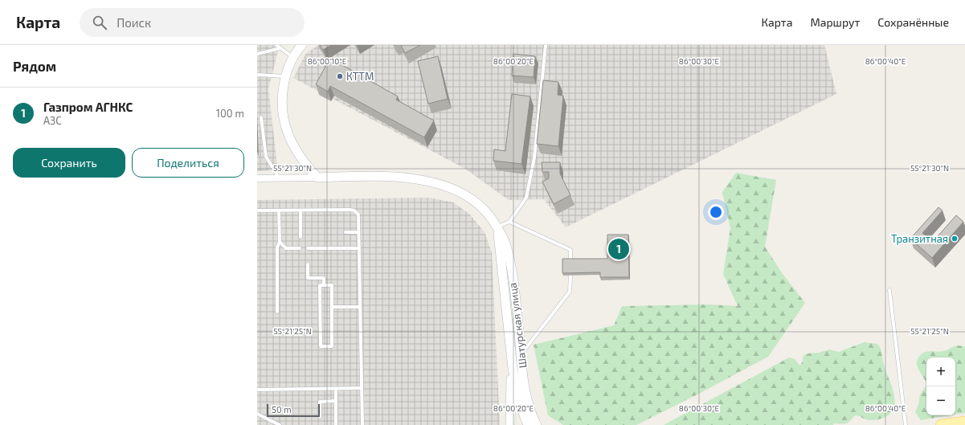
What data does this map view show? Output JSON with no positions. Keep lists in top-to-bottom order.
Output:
{
  "streets": {
    "main road": ["Шатурская улица"]
  },
  "places": ["КТТМ", "Транзитная"],
  "scale_bar": "50 m",
  "page": {
    "header": "Карта",
    "search": "Поиск",
    "nav": ["Карта", "Маршрут", "Сохранённые"],
    "heading": "Рядом",
    "list": [
      {
        "mark": "1",
        "name": "Газпром АГНКС",
        "note": "АЗС",
        "value": "100 m"
      }
    ],
    "buttons": ["Сохранить", "Поделиться"],
    "pins": "1",
    "map_buttons": ["+", "−"],
    "scale": "50 m"
  },
  "coordinates": [
    "86°00'10\"E",
    "86°00'20\"E",
    "86°00'30\"E",
    "86°00'40\"E",
    "55°21'30\"N",
    "55°21'25\"N"
  ]
}
